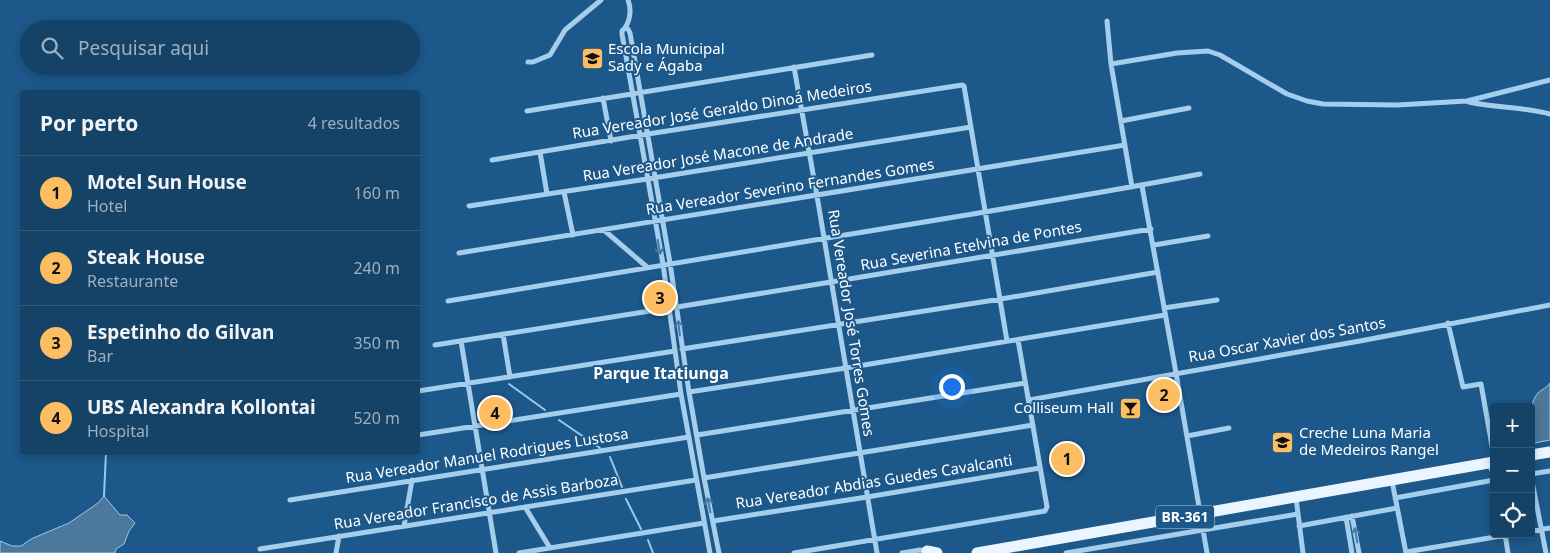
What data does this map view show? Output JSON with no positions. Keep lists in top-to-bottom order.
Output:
{
  "streets": {
    "main road": ["BR-361"],
    "street": [
      "Rua Vereador José Geraldo Dinoá Medeiros",
      "Rua Vereador José Macone de Andrade",
      "Rua Vereador Severino Fernandes Gomes",
      "Rua Severina Etelvina de Pontes",
      "Rua Vereador José Torres Gomes",
      "Rua Oscar Xavier dos Santos",
      "Rua Vereador Manuel Rodrigues Lustosa",
      "Rua Vereador Abdias Guedes Cavalcanti",
      "Rua Vereador Francisco de Assis Barboza"
    ]
  },
  "crossings": [
    ["Rua Vereador José Geraldo Dinoá Medeiros", "Rua Vereador José Macone de Andrade"],
    ["Rua Vereador José Geraldo Dinoá Medeiros", "Rua Vereador José Torres Gomes"],
    ["Rua Vereador José Macone de Andrade", "Rua Vereador José Torres Gomes"],
    ["Rua Vereador Severino Fernandes Gomes", "Rua Vereador José Torres Gomes"],
    ["Rua Severina Etelvina de Pontes", "Rua Vereador José Torres Gomes"],
    ["Rua Vereador José Torres Gomes", "Rua Vereador Abdias Guedes Cavalcanti"]
  ],
  "districts": ["Parque Itatiunga"],
  "places": {
    "school or university": ["Escola Municipal Sady e Ágaba", "Creche Luna Maria de Medeiros Rangel"],
    "bar": ["Colliseum Hall"]
  },
  "page": {
    "search": "Pesquisar aqui",
    "heading": ["Por perto", "4 resultados"],
    "list": [
      {
        "mark": "1",
        "name": "Motel Sun House",
        "note": "Hotel",
        "value": "160 m"
      },
      {
        "mark": "2",
        "name": "Steak House",
        "note": "Restaurante",
        "value": "240 m"
      },
      {
        "mark": "3",
        "name": "Espetinho do Gilvan",
        "note": "Bar",
        "value": "350 m"
      },
      {
        "mark": "4",
        "name": "UBS Alexandra Kollontai",
        "note": "Hospital",
        "value": "520 m"
      }
    ],
    "pins": [
      "3",
      "2",
      "4",
      "1"
    ],
    "map_buttons": ["+", "−"]
  }
}
